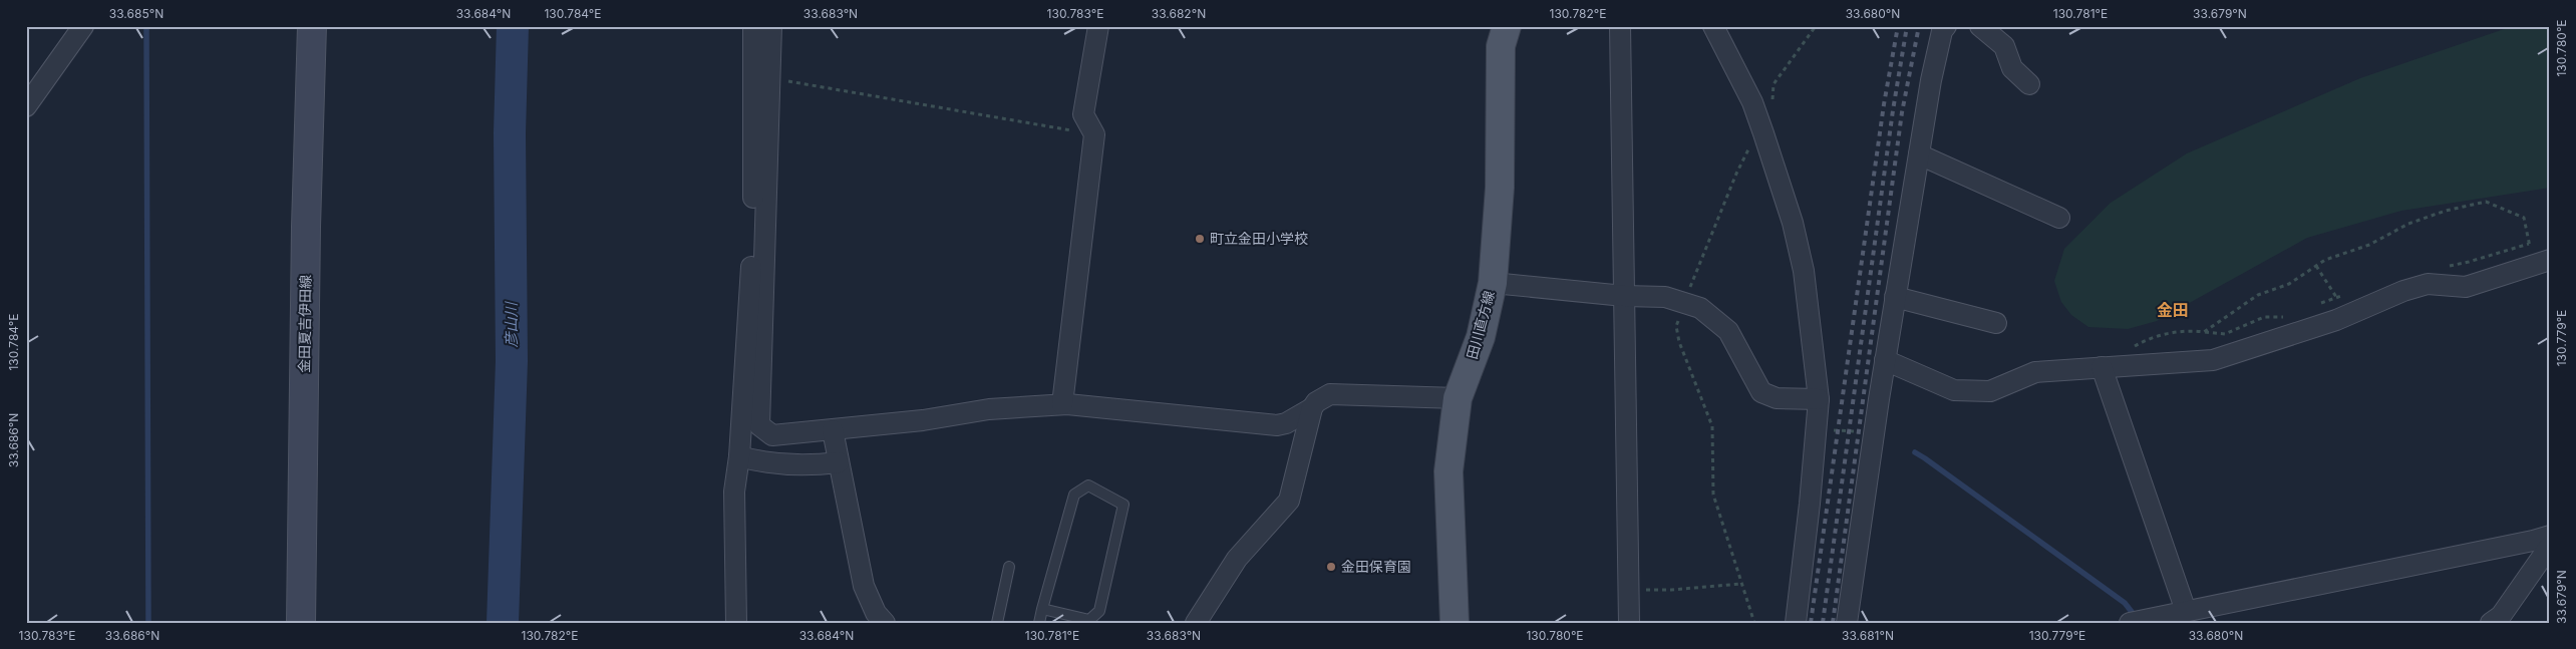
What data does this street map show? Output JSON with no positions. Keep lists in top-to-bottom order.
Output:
{
  "streets": {
    "main road": ["金田夏吉伊田線", "田川直方線"]
  },
  "districts": ["金田"],
  "water": ["彦山川"],
  "places": ["町立金田小学校", "金田保育園"],
  "coordinates": [
    "33.685°N",
    "33.684°N",
    "130.784°E",
    "33.683°N",
    "130.783°E",
    "33.682°N",
    "130.782°E",
    "33.680°N",
    "130.781°E",
    "33.679°N",
    "130.780°E",
    "130.779°E",
    "33.686°N",
    "33.681°N"
  ]
}
